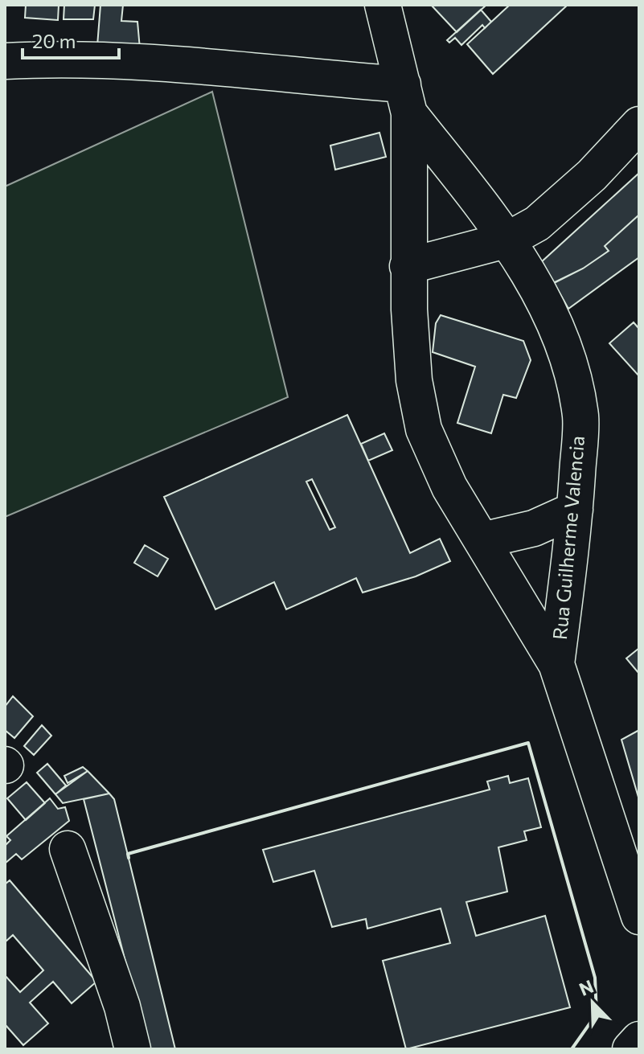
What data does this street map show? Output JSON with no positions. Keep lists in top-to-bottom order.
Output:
{
  "streets": {
    "street": ["Rua Guilherme Valencia"]
  },
  "scale_bar": "20 m",
  "north": "top left"
}
